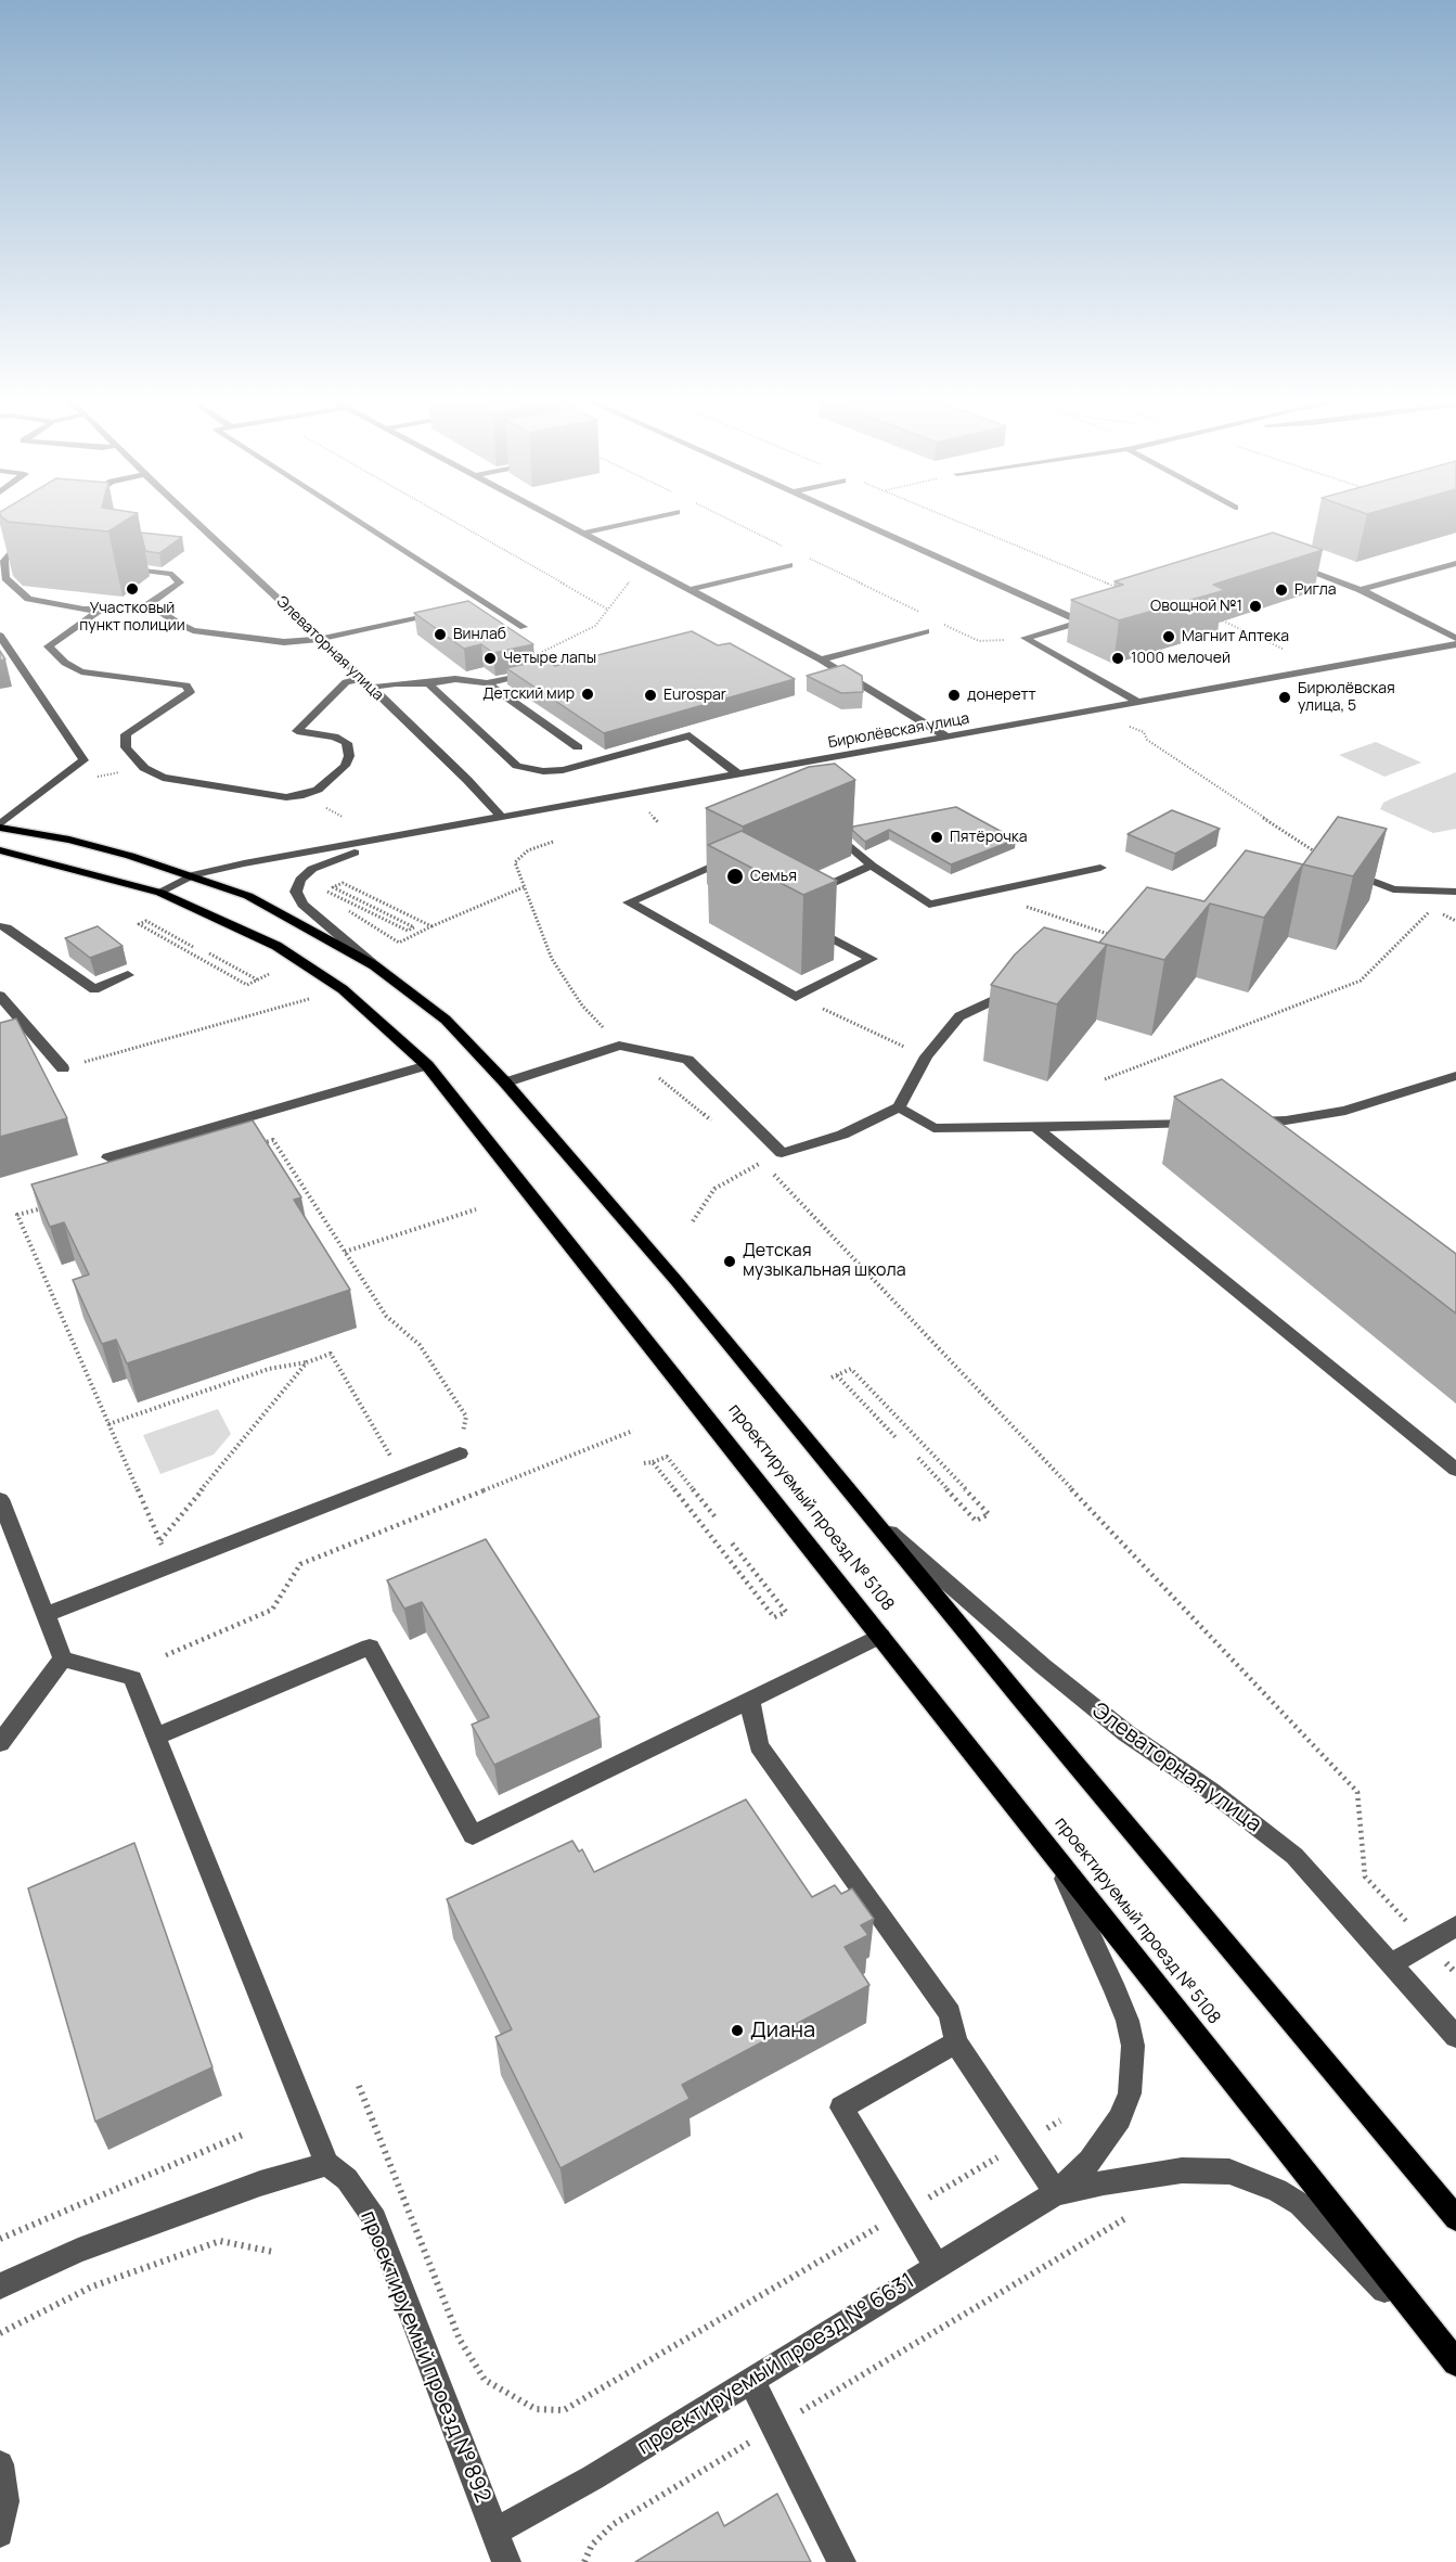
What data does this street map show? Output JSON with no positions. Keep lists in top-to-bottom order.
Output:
{
  "streets": {
    "main road": ["проектируемый проезд № 5108"],
    "street": [
      "Элеваторная улица",
      "Бирюлёвская улица",
      "проектируемый проезд № 892",
      "проектируемый проезд № 6631"
    ]
  },
  "crossings": [
    ["Элеваторная улица", "Бирюлёвская улица"],
    ["проектируемый проезд № 892", "проектируемый проезд № 6631"]
  ],
  "places": [
    "Участковый пункт полиции",
    "Ригла",
    "Овощной №1",
    "Винлаб",
    "Магнит Аптека",
    "Четыре лапы",
    "1000 мелочей",
    "Детский мир",
    "Eurospar",
    "донеретт",
    "Бирюлёвская улица, 5",
    "Пятёрочка",
    "Семья",
    "Детская музыкальная школа",
    "Диана"
  ]
}
